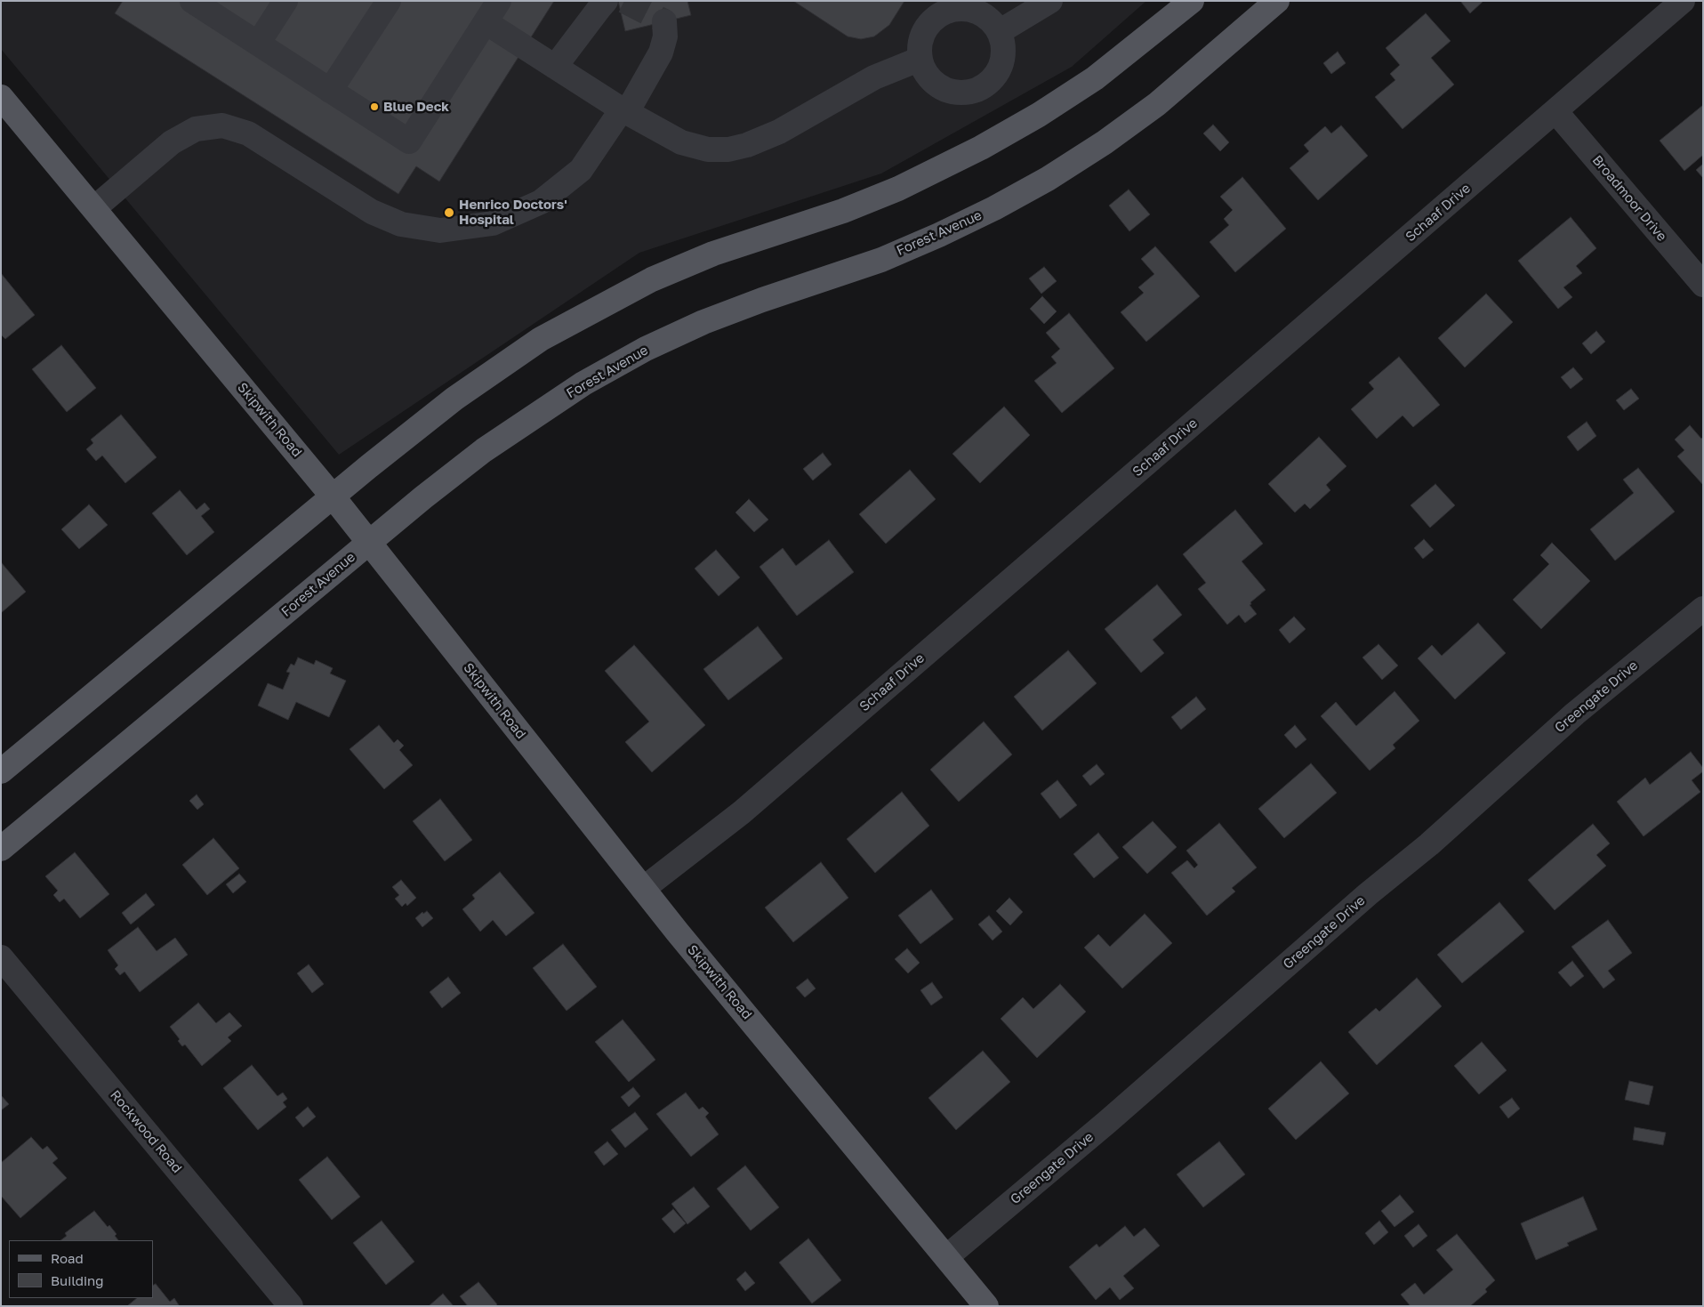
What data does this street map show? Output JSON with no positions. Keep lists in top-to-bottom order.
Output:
{
  "streets": {
    "main road": ["Forest Avenue", "Skipwith Road"],
    "street": [
      "Broadmoor Drive",
      "Schaaf Drive",
      "Greengate Drive",
      "Rockwood Road"
    ]
  },
  "crossings": [
    ["Broadmoor Drive", "Schaaf Drive"],
    ["Schaaf Drive", "Skipwith Road"],
    ["Forest Avenue", "Skipwith Road"],
    ["Skipwith Road", "Greengate Drive"]
  ],
  "places": ["Blue Deck", "Henrico Doctors' Hospital"],
  "legend": ["Road", "Building"]
}
